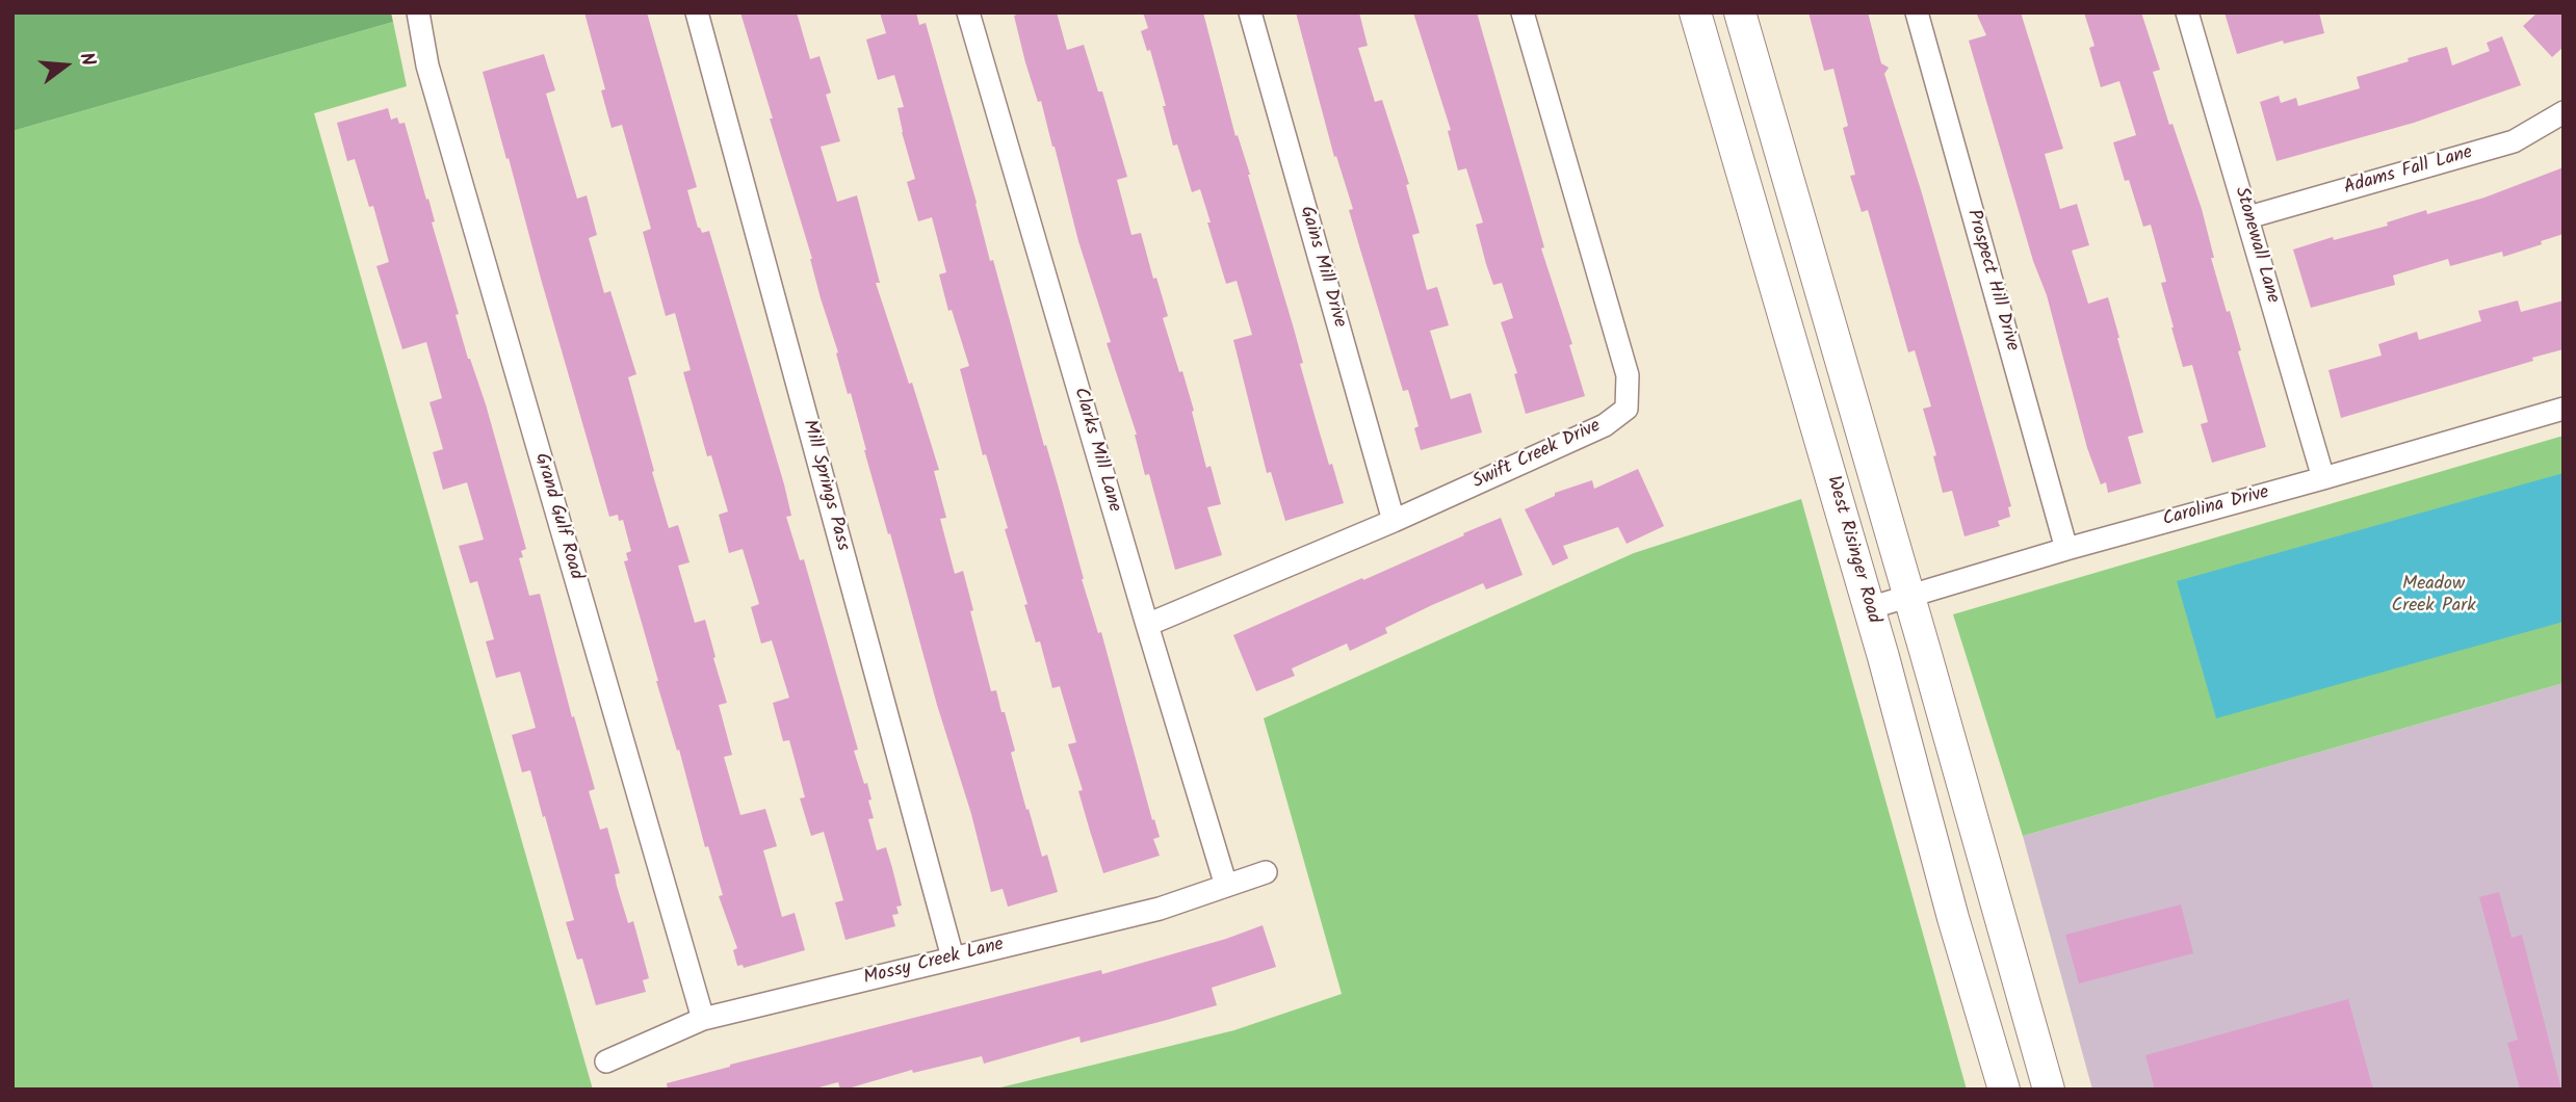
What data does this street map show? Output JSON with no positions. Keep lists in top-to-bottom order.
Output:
{
  "streets": {
    "main road": ["West Risinger Road"],
    "street": [
      "Adams Fall Lane",
      "Stonewall Lane",
      "Gains Mill Drive",
      "Prospect Hill Drive",
      "Clarks Mill Lane",
      "Swift Creek Drive",
      "Mill Springs Pass",
      "Carolina Drive",
      "Grand Gulf Road",
      "Mossy Creek Lane"
    ]
  },
  "crossings": [
    ["Adams Fall Lane", "Stonewall Lane"],
    ["Stonewall Lane", "Carolina Drive"],
    ["Gains Mill Drive", "Swift Creek Drive"],
    ["Prospect Hill Drive", "Carolina Drive"],
    ["Clarks Mill Lane", "Swift Creek Drive"],
    ["Clarks Mill Lane", "Mossy Creek Lane"],
    ["Mill Springs Pass", "Mossy Creek Lane"],
    ["Carolina Drive", "West Risinger Road"],
    ["Grand Gulf Road", "Mossy Creek Lane"]
  ],
  "parks": ["Meadow Creek Park"],
  "north": "right"
}
